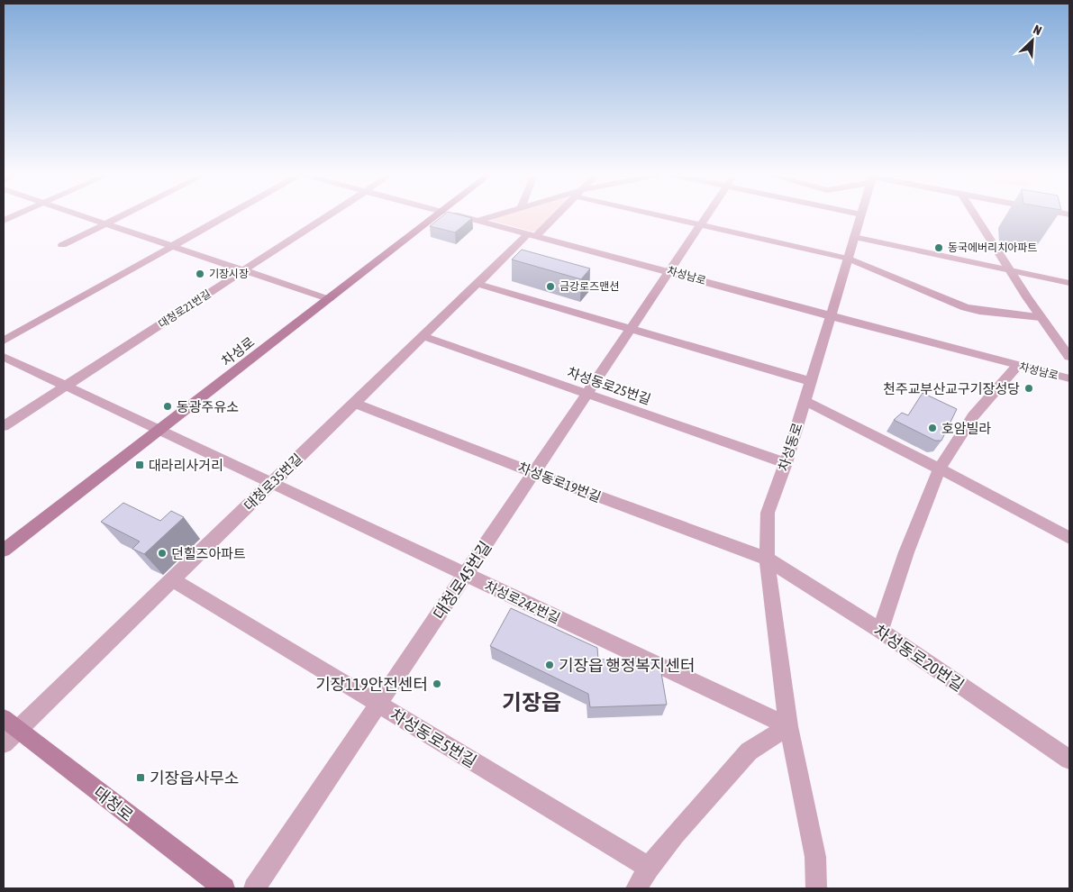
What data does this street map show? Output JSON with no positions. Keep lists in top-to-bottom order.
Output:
{
  "streets": {
    "main road": ["차성로", "대청로"],
    "street": [
      "차성남로",
      "대청로21번길",
      "차성동로25번길",
      "차성동로",
      "대청로35번길",
      "차성동로19번길",
      "대청로45번길",
      "차성로242번길",
      "차성동로20번길",
      "차성동로5번길"
    ]
  },
  "crossings": [
    ["차성남로", "차성동로"],
    ["차성남로", "대청로35번길"],
    ["차성남로", "대청로45번길"],
    ["대청로21번길", "차성로242번길"],
    ["차성로", "차성로242번길"],
    ["차성동로25번길", "차성동로"],
    ["차성동로25번길", "대청로35번길"],
    ["차성동로25번길", "대청로45번길"],
    ["차성동로", "차성동로19번길"],
    ["차성동로", "차성로242번길"],
    ["차성동로", "차성동로20번길"],
    ["대청로35번길", "차성동로19번길"],
    ["대청로35번길", "차성로242번길"],
    ["대청로35번길", "차성동로5번길"],
    ["대청로35번길", "대청로"],
    ["차성동로19번길", "대청로45번길"],
    ["차성동로19번길", "차성동로20번길"],
    ["대청로45번길", "차성로242번길"],
    ["대청로45번길", "차성동로5번길"]
  ],
  "districts": ["기장읍"],
  "places": {
    "other": [
      "동국에버리치아파트",
      "기장시장",
      "금강로즈맨션",
      "천주교부산교구기장성당",
      "동광주유소",
      "호암빌라",
      "던힐즈아파트",
      "기장읍 행정복지센터",
      "기장119안전센터"
    ],
    "transit": ["대라리사거리", "기장읍사무소"]
  },
  "north": "top right"
}
